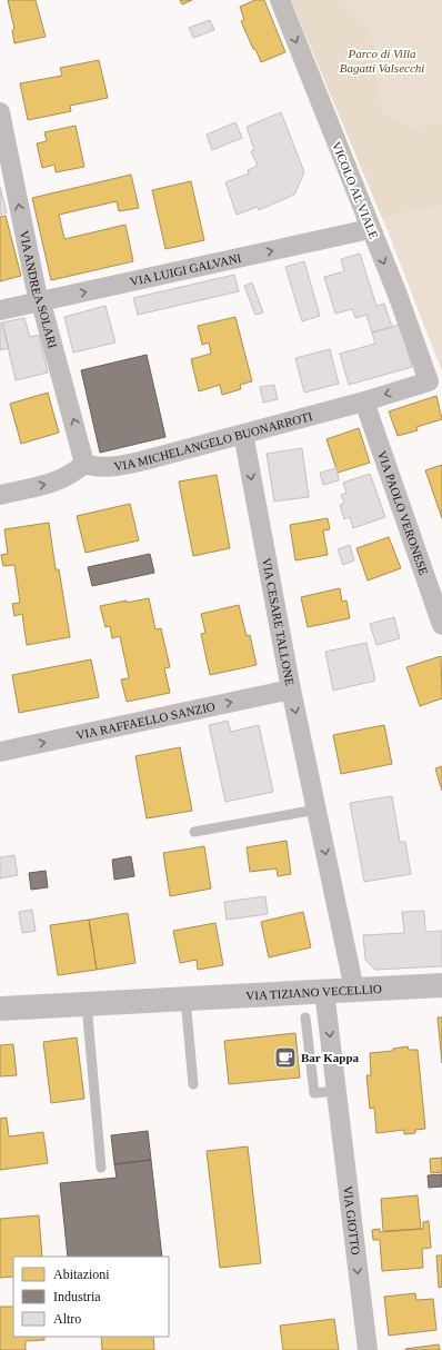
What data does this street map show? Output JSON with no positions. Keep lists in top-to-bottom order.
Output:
{
  "streets": {
    "street": [
      "VICOLO AL VIALE",
      "VIA LUIGI GALVANI",
      "VIA ANDREA SOLARI",
      "VIA MICHELANGELO BUONARROTI",
      "VIA PAOLO VERONESE",
      "VIA CESARE TALLONE",
      "VIA RAFFAELLO SANZIO",
      "VIA TIZIANO VECELLIO",
      "VIA GIOTTO"
    ]
  },
  "crossings": [
    ["VICOLO AL VIALE", "VIA LUIGI GALVANI"],
    ["VICOLO AL VIALE", "VIA MICHELANGELO BUONARROTI"],
    ["VIA LUIGI GALVANI", "VIA ANDREA SOLARI"],
    ["VIA ANDREA SOLARI", "VIA MICHELANGELO BUONARROTI"],
    ["VIA MICHELANGELO BUONARROTI", "VIA PAOLO VERONESE"],
    ["VIA MICHELANGELO BUONARROTI", "VIA CESARE TALLONE"],
    ["VIA CESARE TALLONE", "VIA RAFFAELLO SANZIO"],
    ["VIA CESARE TALLONE", "VIA TIZIANO VECELLIO"],
    ["VIA TIZIANO VECELLIO", "VIA GIOTTO"]
  ],
  "one_way": [
    "VICOLO AL VIALE",
    "VIA LUIGI GALVANI",
    "VIA ANDREA SOLARI",
    "VIA CESARE TALLONE",
    "VIA RAFFAELLO SANZIO",
    "VIA GIOTTO"
  ],
  "parks": ["Parco di Villa Bagatti Valsecchi"],
  "places": {
    "cafe": ["Bar Kappa"]
  },
  "legend": ["Abitazioni", "Industria", "Altro"]
}
